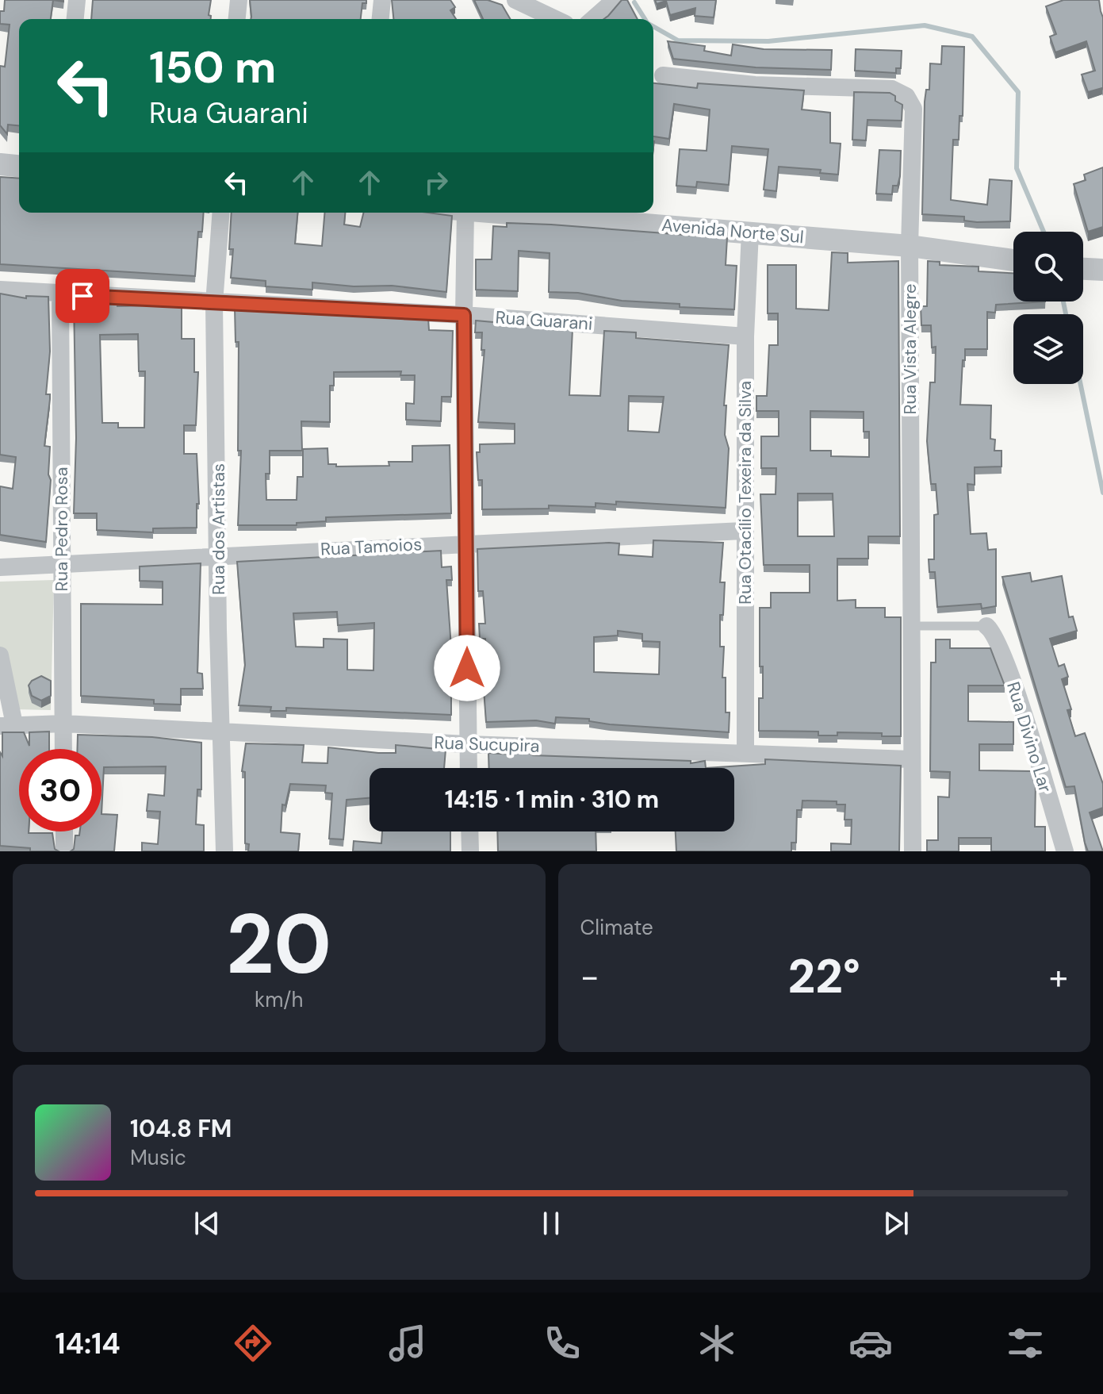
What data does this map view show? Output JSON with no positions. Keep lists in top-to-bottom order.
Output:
{
  "streets": {
    "street": [
      "Avenida Norte Sul",
      "Rua Guarani",
      "Rua Vista Alegre",
      "Rua Otacílio Texeira da Silva",
      "Rua Pedro Rosa",
      "Rua dos Artistas",
      "Rua Tamoios",
      "Rua Divino Lar",
      "Rua Sucupira"
    ]
  },
  "crossings": [
    ["Avenida Norte Sul", "Rua Vista Alegre"],
    ["Avenida Norte Sul", "Rua Otacílio Texeira da Silva"],
    ["Rua Guarani", "Rua Otacílio Texeira da Silva"],
    ["Rua Guarani", "Rua Pedro Rosa"],
    ["Rua Guarani", "Rua dos Artistas"],
    ["Rua Vista Alegre", "Rua Sucupira"],
    ["Rua Otacílio Texeira da Silva", "Rua Tamoios"],
    ["Rua Otacílio Texeira da Silva", "Rua Sucupira"],
    ["Rua Pedro Rosa", "Rua Tamoios"],
    ["Rua Pedro Rosa", "Rua Sucupira"],
    ["Rua dos Artistas", "Rua Tamoios"],
    ["Rua dos Artistas", "Rua Sucupira"]
  ],
  "page": {
    "turn": ["150 m", "Rua Guarani"],
    "limit": "30",
    "trip": "14:15 · 1 min · 310 m",
    "tile": [
      ["20", "km/h"],
      "Climate"
    ],
    "heat": ["−", "22°", "+"],
    "song": ["104.8 FM", "Music"],
    "tabs": "14:14"
  }
}
